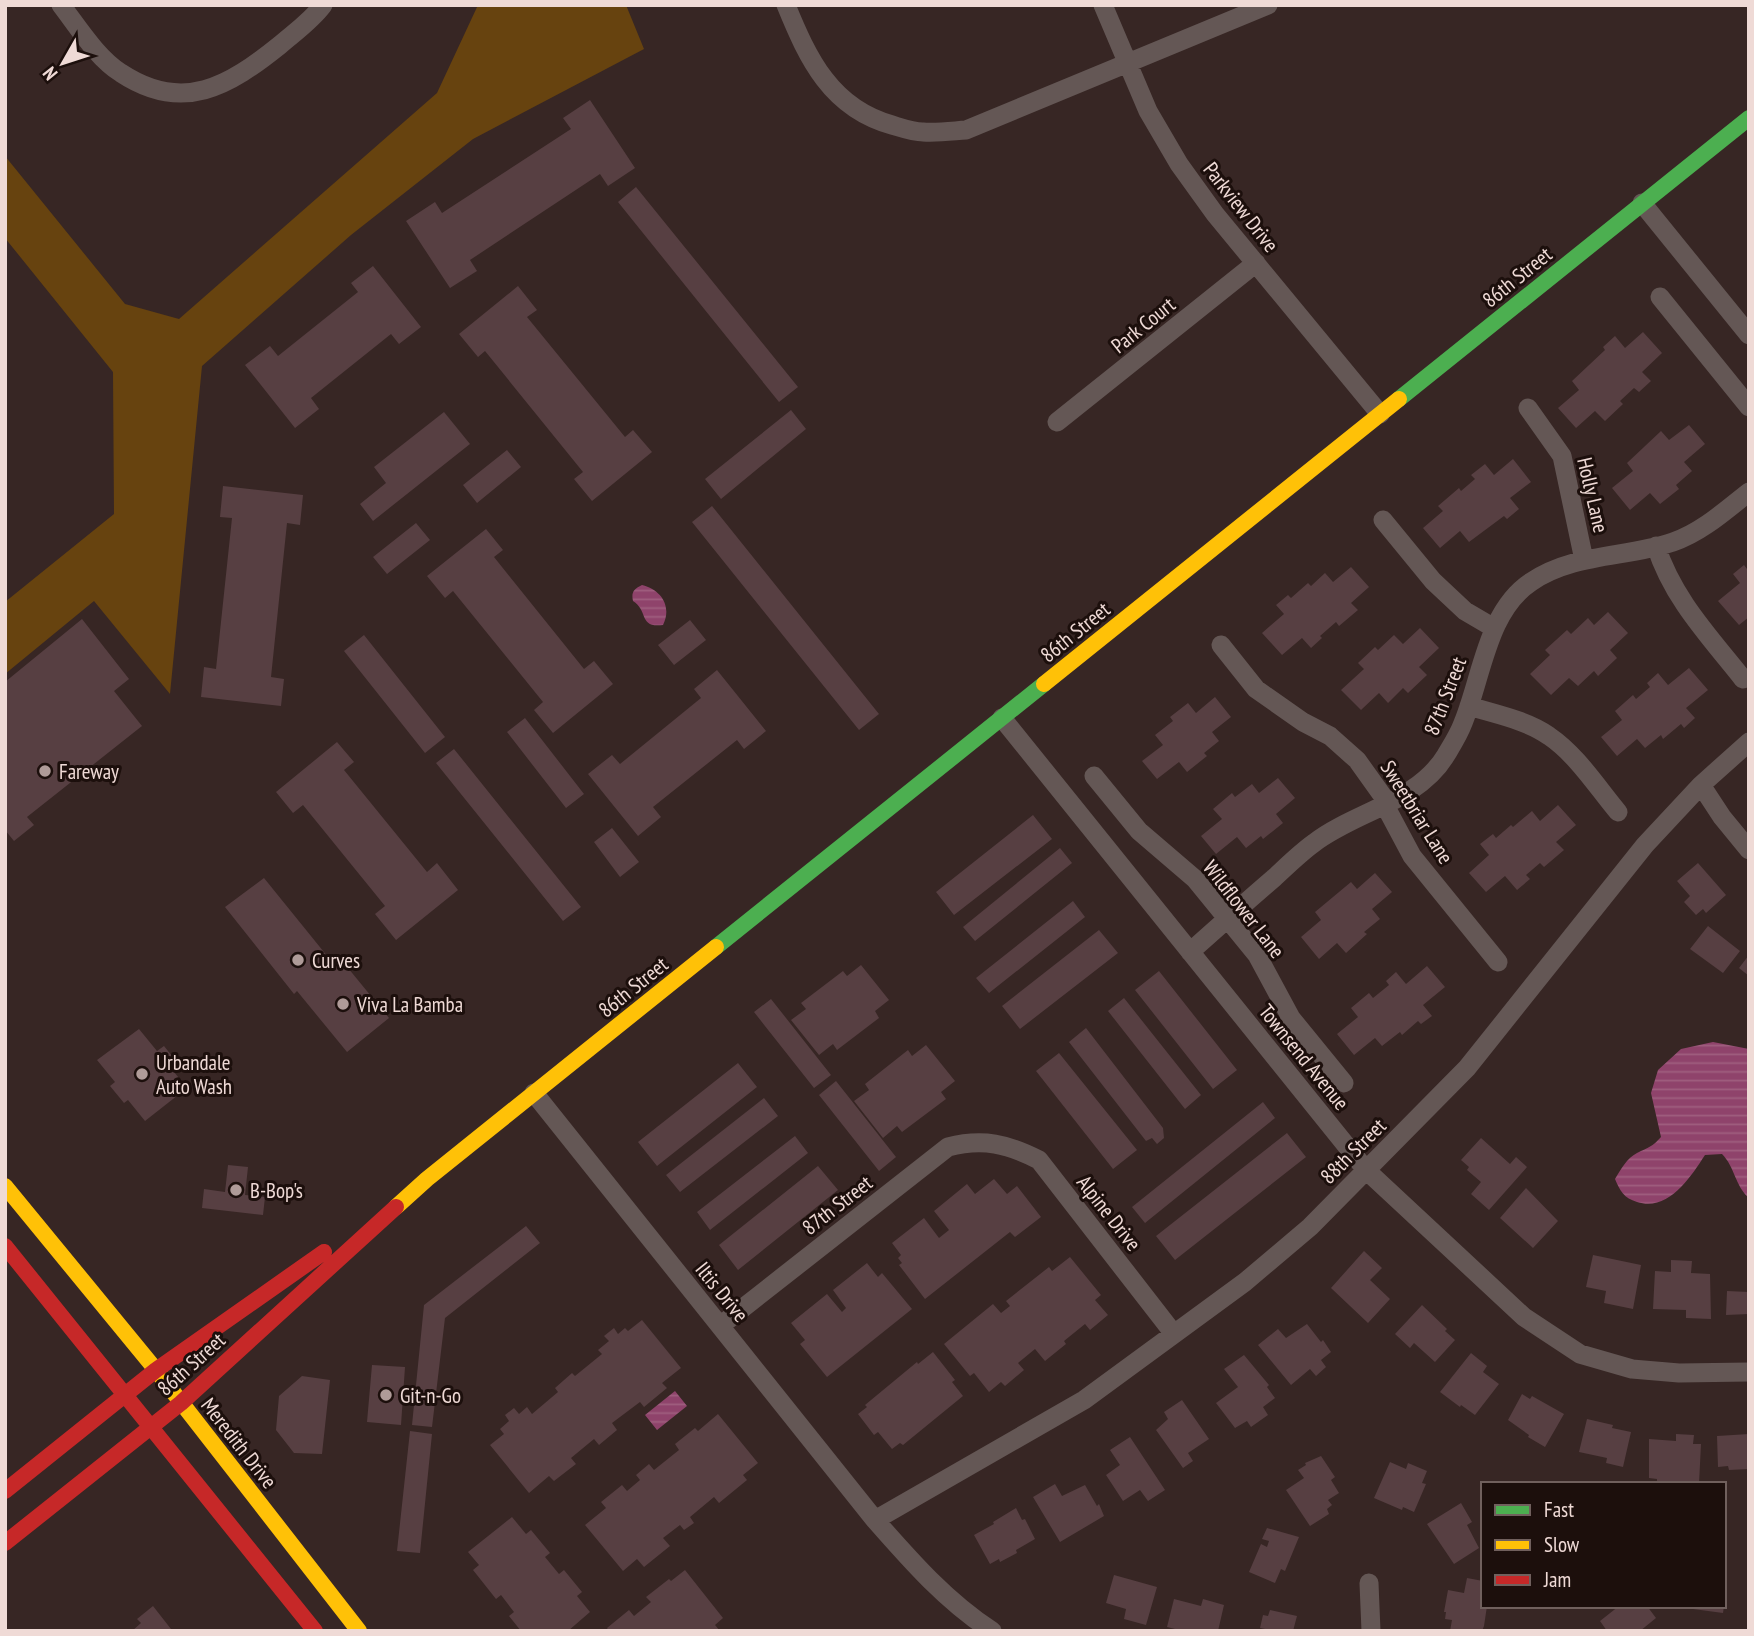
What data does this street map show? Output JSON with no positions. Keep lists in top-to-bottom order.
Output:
{
  "streets": {
    "main road": ["86th Street", "Meredith Drive"],
    "street": [
      "Parkview Drive",
      "Park Court",
      "Holly Lane",
      "87th Street",
      "Sweetbriar Lane",
      "Wildflower Lane",
      "Townsend Avenue",
      "88th Street",
      "Alpine Drive",
      "Iltis Drive"
    ]
  },
  "crossings": [
    ["Parkview Drive", "86th Street"],
    ["Parkview Drive", "Park Court"],
    ["86th Street", "Townsend Avenue"],
    ["86th Street", "Iltis Drive"],
    ["86th Street", "Meredith Drive"],
    ["Holly Lane", "87th Street"],
    ["87th Street", "Sweetbriar Lane"],
    ["87th Street", "Wildflower Lane"],
    ["87th Street", "Townsend Avenue"],
    ["87th Street", "Alpine Drive"],
    ["87th Street", "Iltis Drive"],
    ["Townsend Avenue", "88th Street"],
    ["88th Street", "Alpine Drive"],
    ["88th Street", "Iltis Drive"]
  ],
  "places": [
    "Fareway",
    "Curves",
    "Viva La Bamba",
    "Urbandale Auto Wash",
    "B-Bop's",
    "Git-n-Go"
  ],
  "legend": ["Fast", "Slow", "Jam"],
  "north": "bottom left"
}
